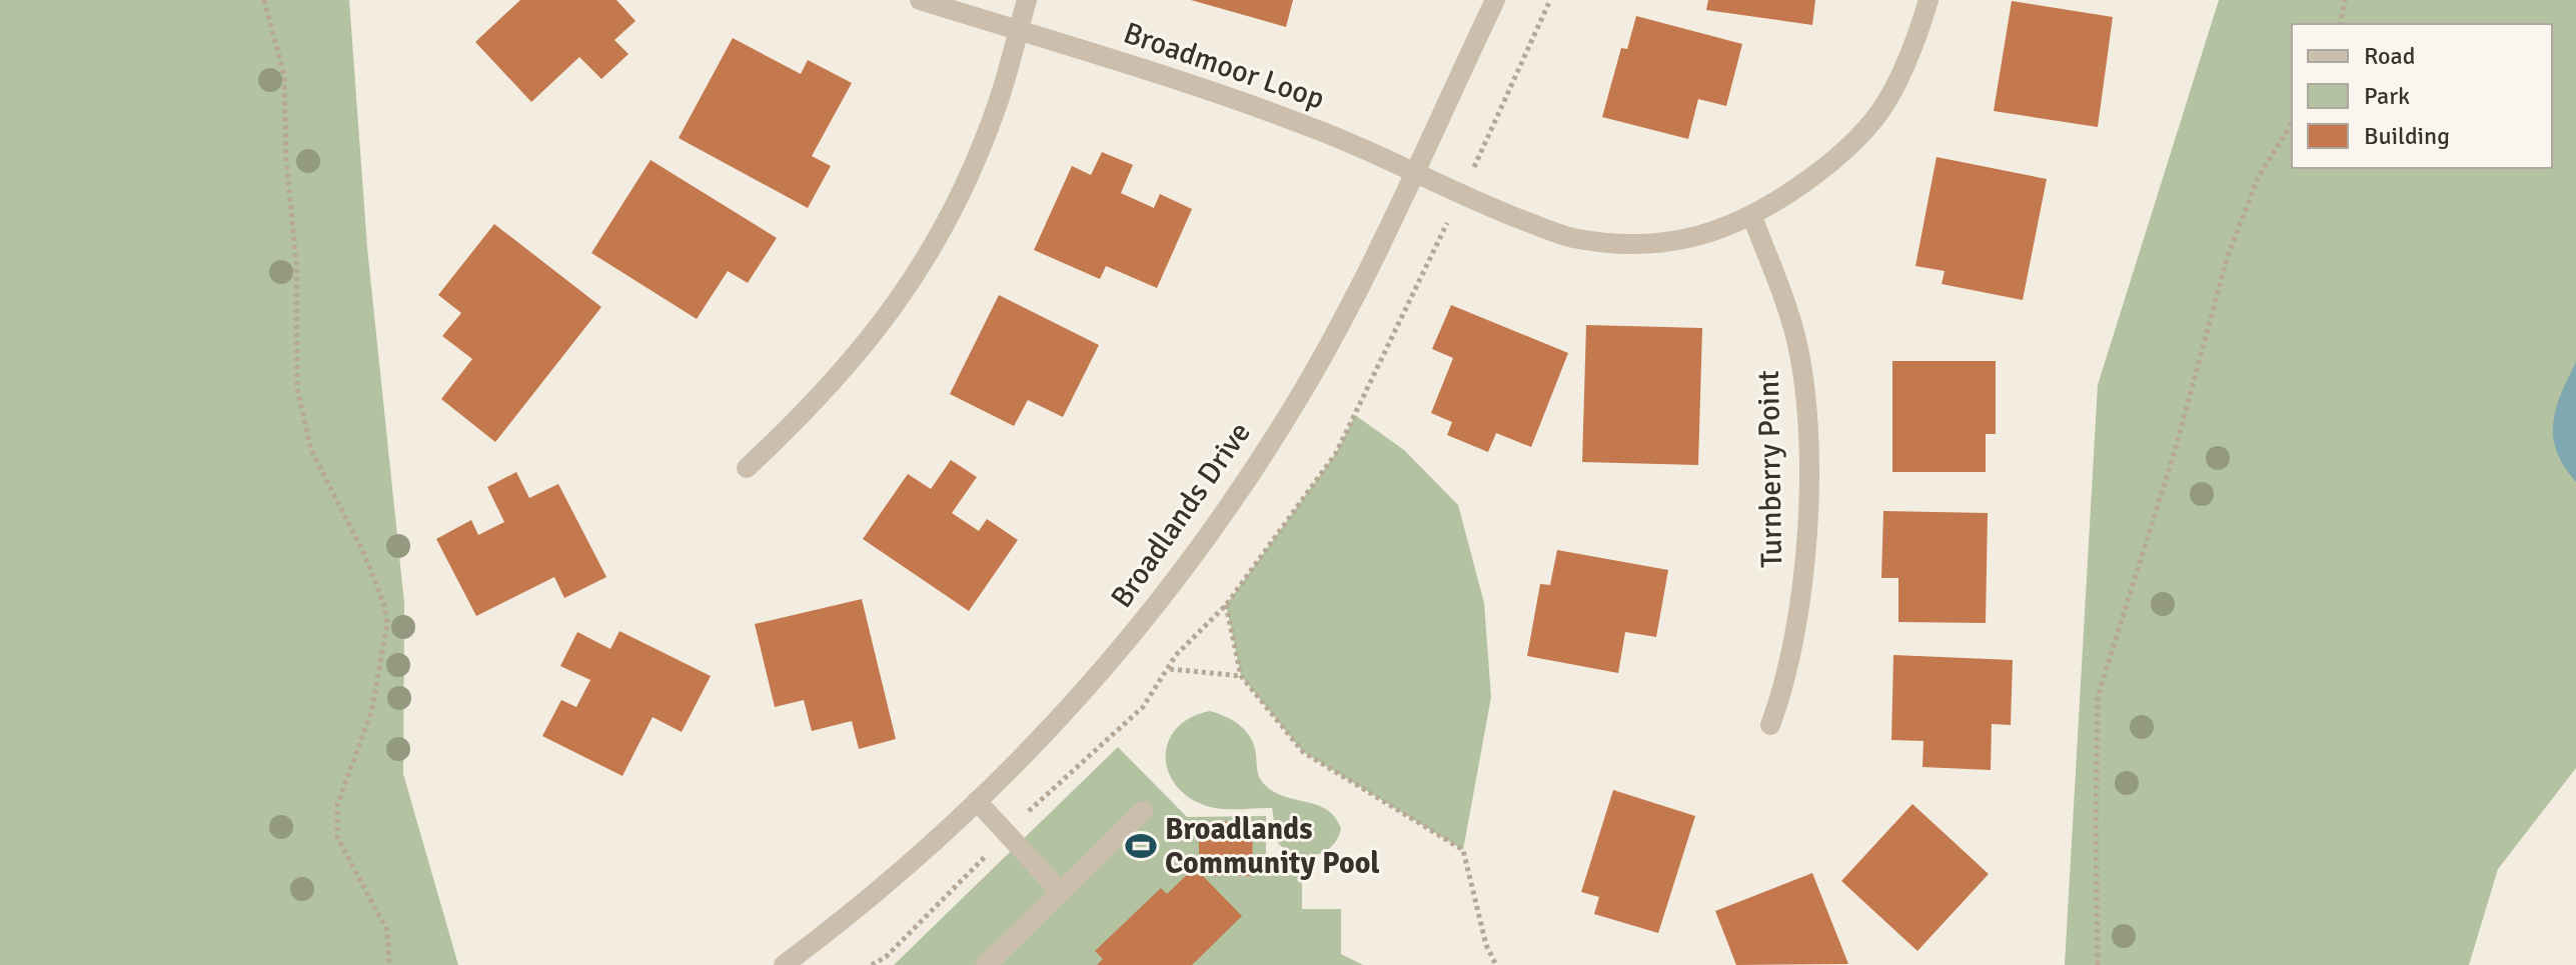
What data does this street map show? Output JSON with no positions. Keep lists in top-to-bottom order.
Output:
{
  "streets": {
    "street": ["Broadmoor Loop", "Turnberry Point", "Broadlands Drive"]
  },
  "crossings": [
    ["Broadmoor Loop", "Turnberry Point"],
    ["Broadmoor Loop", "Broadlands Drive"]
  ],
  "places": {
    "sports": ["Broadlands Community Pool"]
  },
  "legend": ["Road", "Park", "Building"]
}
